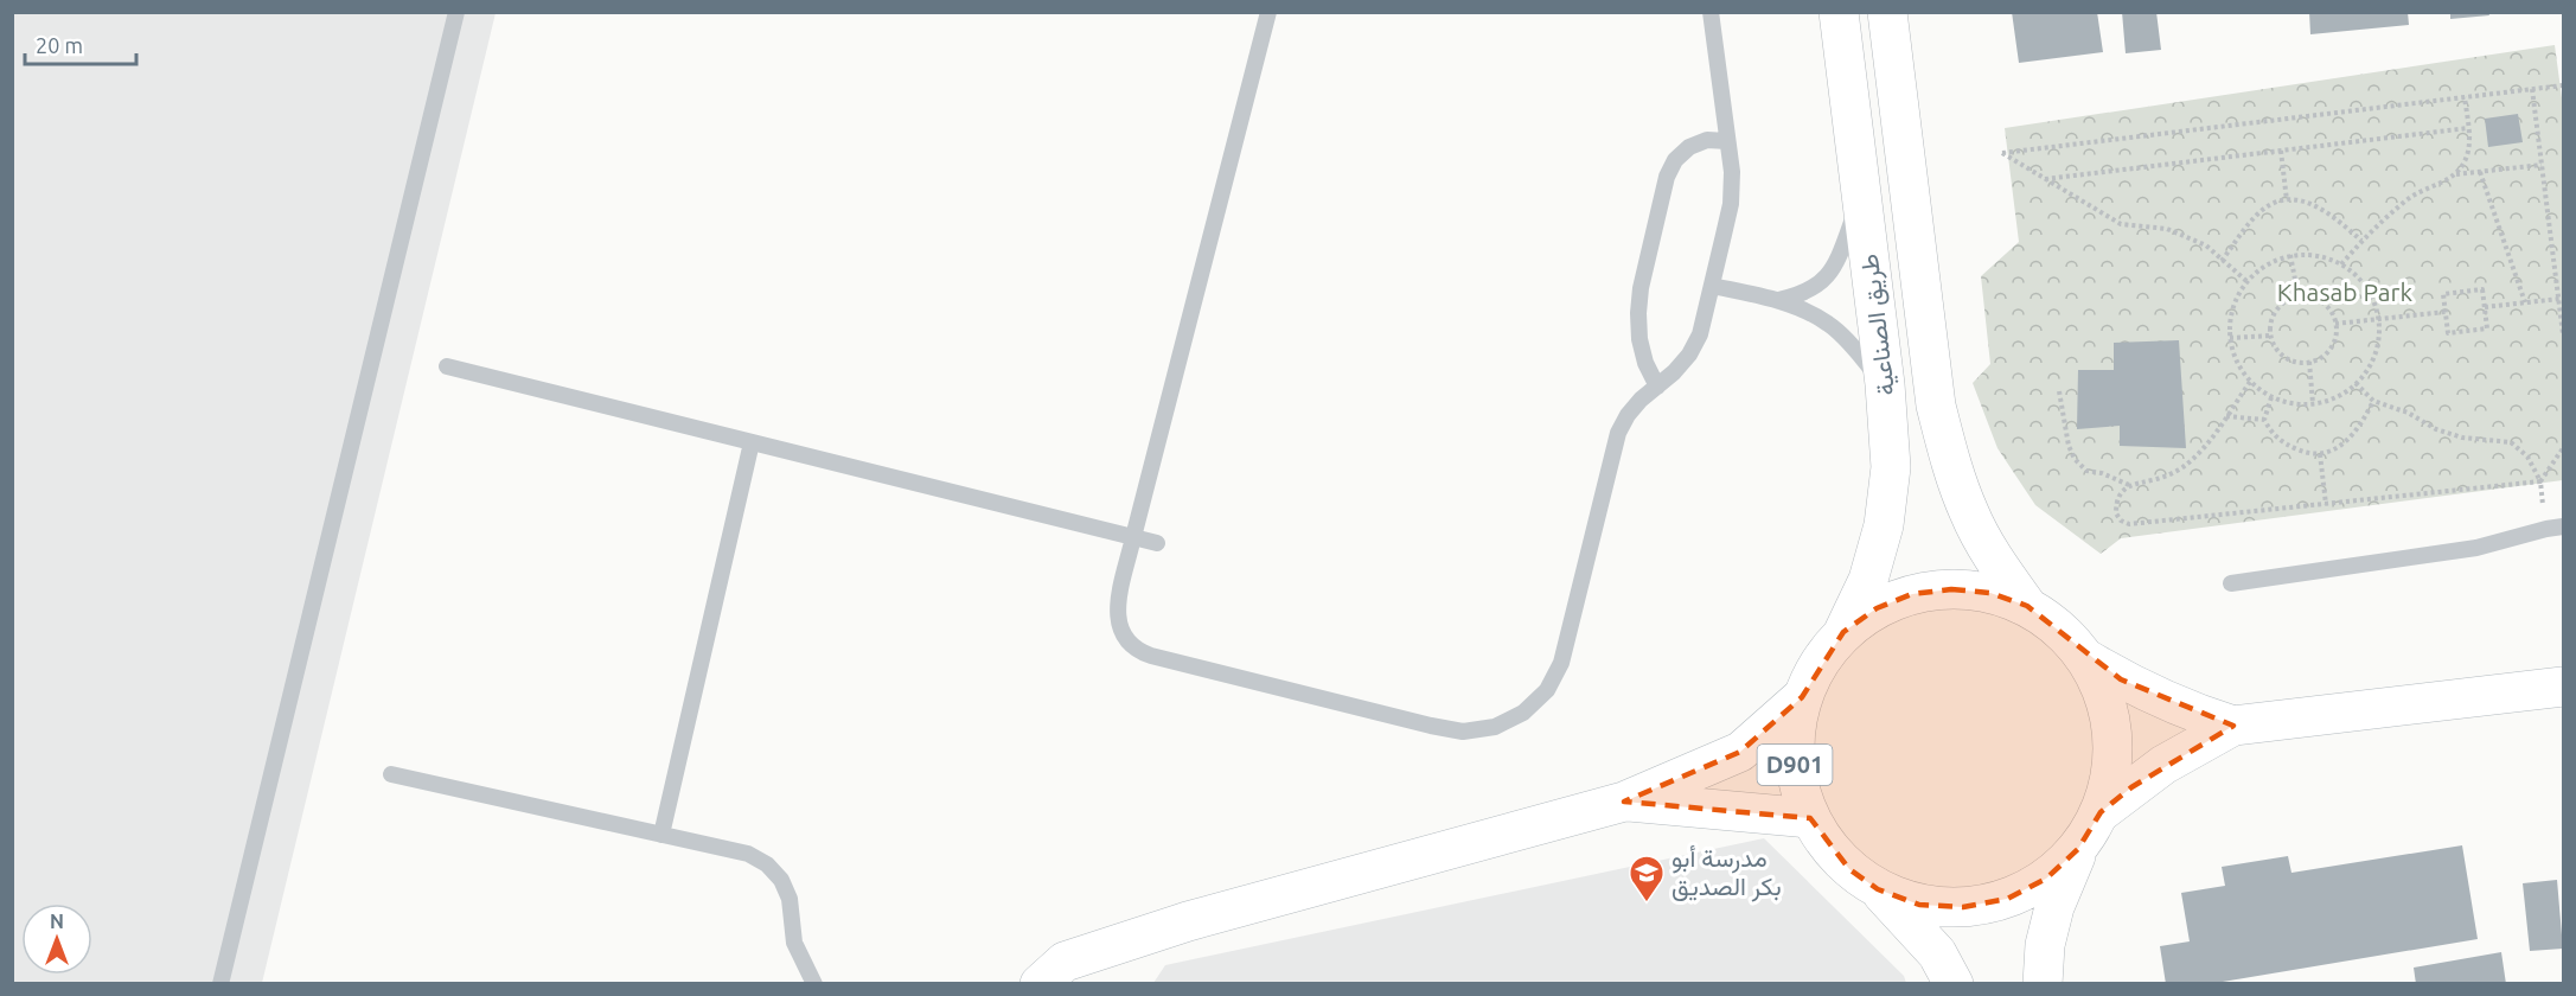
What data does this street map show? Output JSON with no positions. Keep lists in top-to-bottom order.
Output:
{
  "streets": {
    "main road": ["طريق الصناعية", "D901"]
  },
  "crossings": [
    ["طريق الصناعية", "D901"]
  ],
  "parks": ["Khasab Park"],
  "places": {
    "school or university": ["مدرسة أبو بكر الصديق"]
  },
  "scale_bar": "20 m",
  "north": "top"
}
